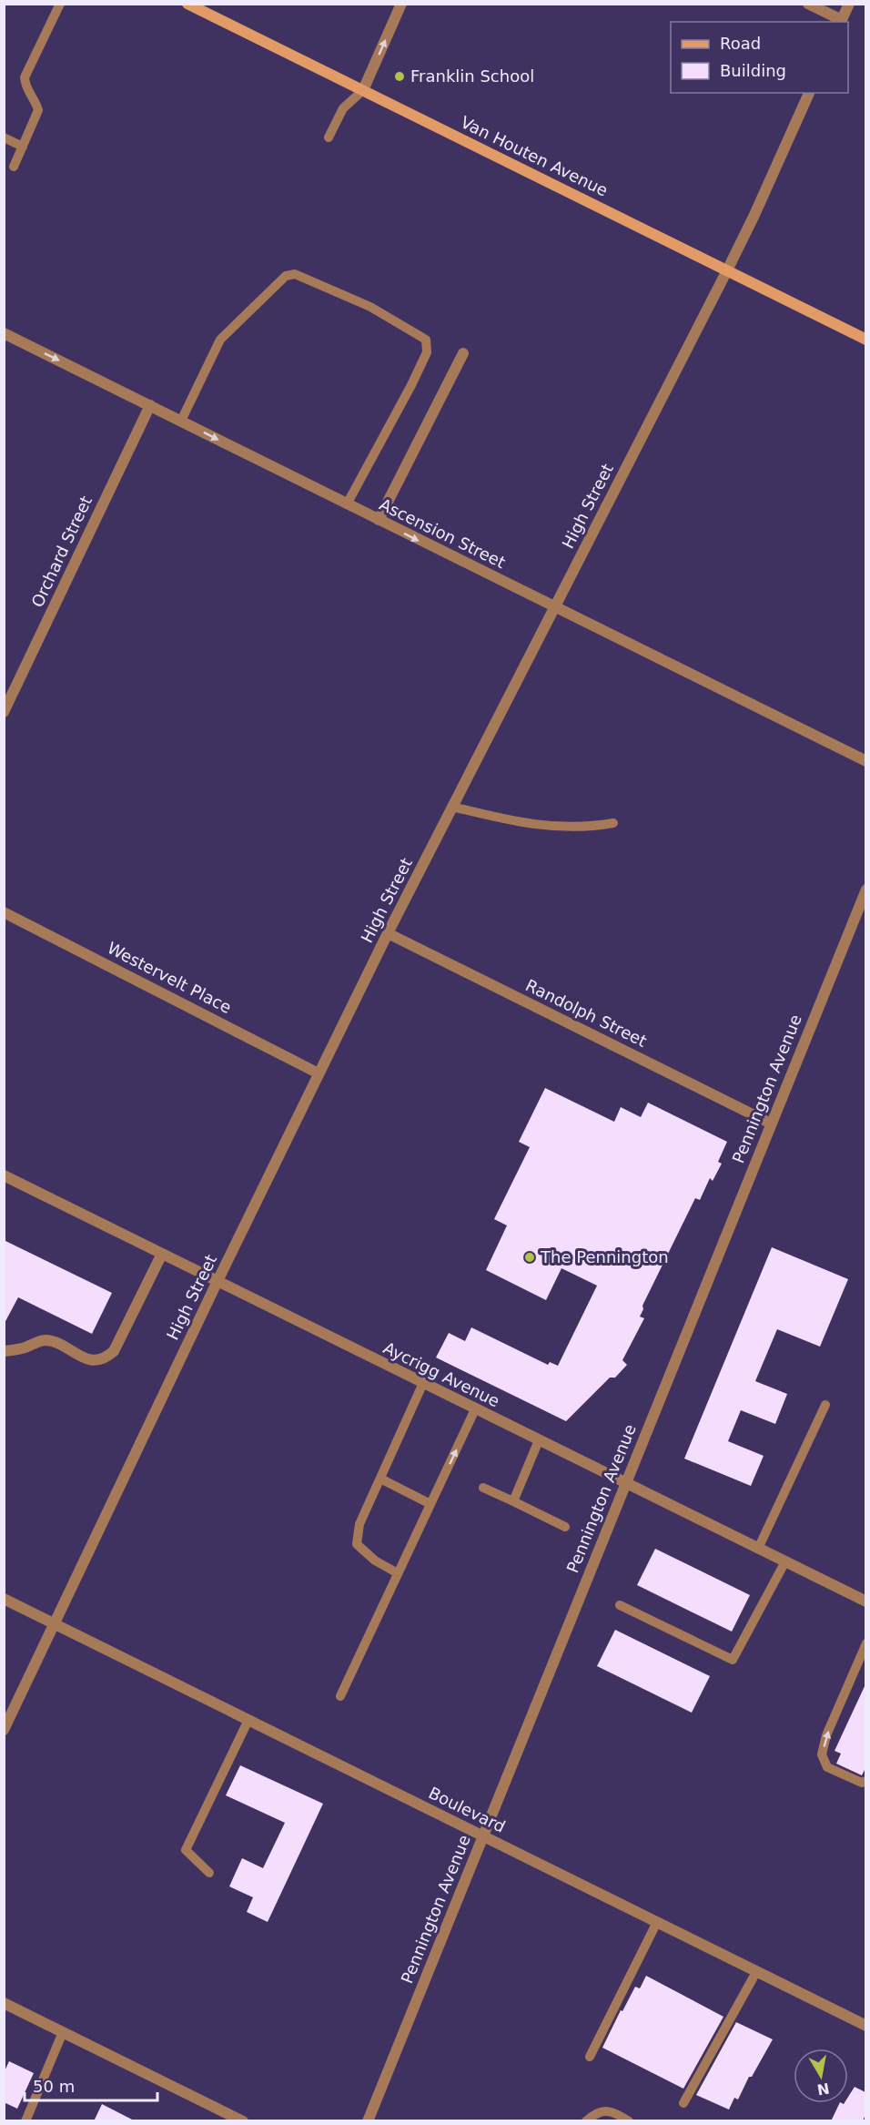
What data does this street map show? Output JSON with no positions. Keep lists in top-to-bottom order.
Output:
{
  "streets": {
    "main road": ["Van Houten Avenue"],
    "street": [
      "High Street",
      "Ascension Street",
      "Orchard Street",
      "Westervelt Place",
      "Randolph Street",
      "Pennington Avenue",
      "Aycrigg Avenue",
      "Boulevard"
    ]
  },
  "crossings": [
    ["Van Houten Avenue", "High Street"],
    ["High Street", "Ascension Street"],
    ["High Street", "Westervelt Place"],
    ["High Street", "Randolph Street"],
    ["High Street", "Aycrigg Avenue"],
    ["High Street", "Boulevard"],
    ["Ascension Street", "Orchard Street"],
    ["Randolph Street", "Pennington Avenue"],
    ["Pennington Avenue", "Aycrigg Avenue"],
    ["Pennington Avenue", "Boulevard"]
  ],
  "one_way": ["Ascension Street"],
  "places": ["Franklin School", "The Pennington"],
  "legend": ["Road", "Building"],
  "scale_bar": "50 m",
  "north": "bottom"
}
